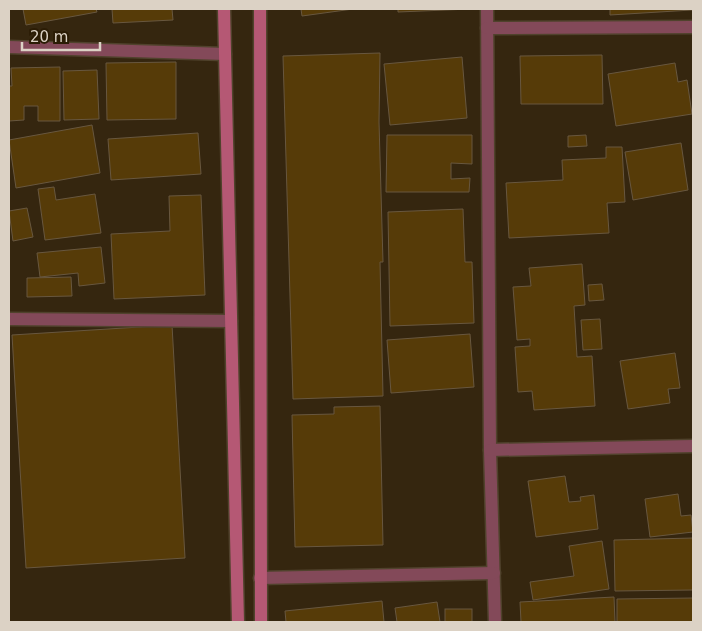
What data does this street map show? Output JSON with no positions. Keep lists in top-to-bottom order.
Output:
{
  "scale_bar": "20 m"
}
